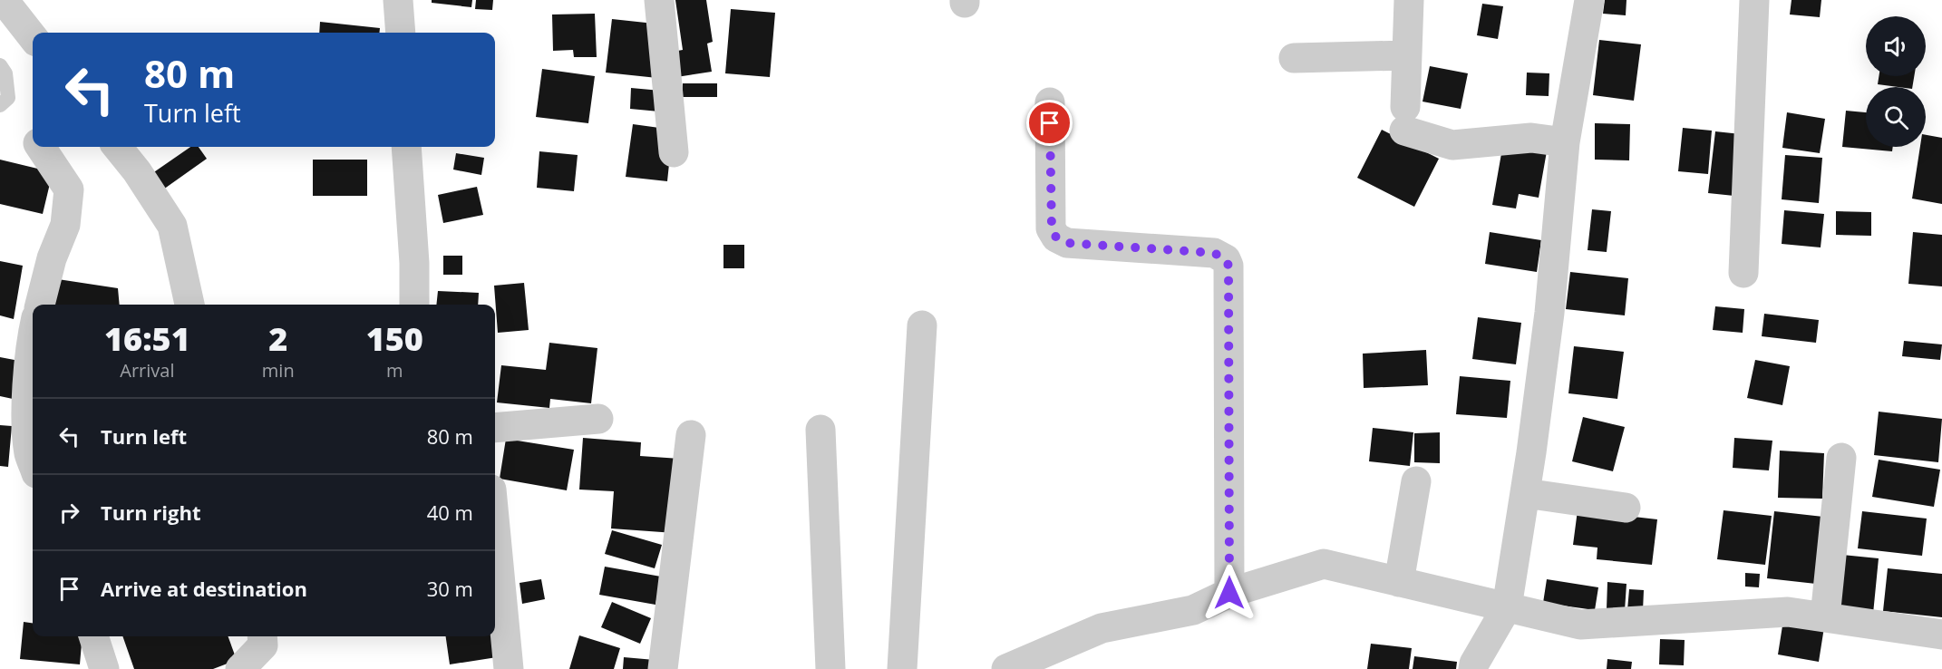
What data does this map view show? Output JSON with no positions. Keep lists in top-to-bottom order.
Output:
{
  "page": {
    "turn": ["80 m", "Turn left"],
    "eta": [
      "16:51",
      "Arrival",
      "2",
      "min",
      "150",
      "m"
    ],
    "list": [
      {
        "name": "Turn left",
        "value": "80 m"
      },
      {
        "name": "Turn right",
        "value": "40 m"
      },
      {
        "name": "Arrive at destination",
        "value": "30 m"
      }
    ]
  }
}
